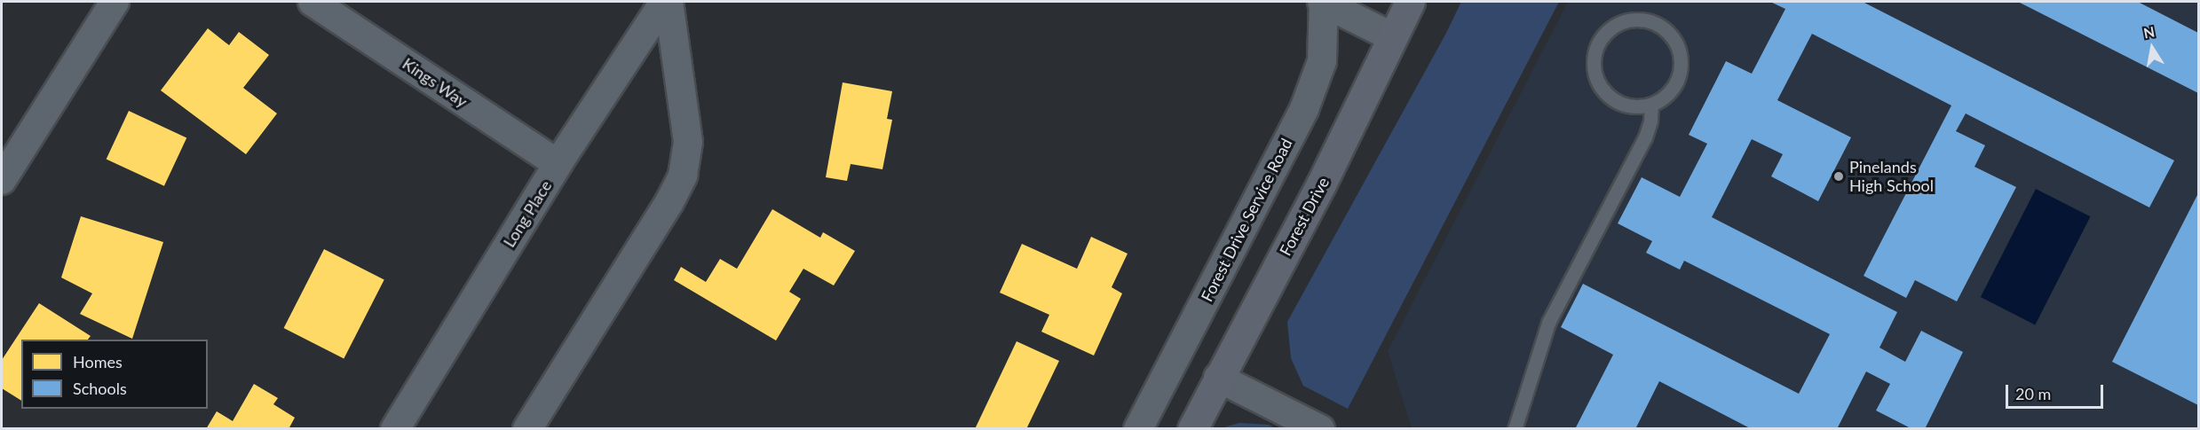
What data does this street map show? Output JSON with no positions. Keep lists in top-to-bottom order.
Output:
{
  "streets": {
    "main road": ["Forest Drive"],
    "street": ["Kings Way", "Long Place", "Forest Drive Service Road"]
  },
  "crossings": [
    ["Kings Way", "Long Place"]
  ],
  "places": ["Pinelands High School"],
  "legend": ["Homes", "Schools"],
  "scale_bar": "20 m",
  "north": "top"
}
